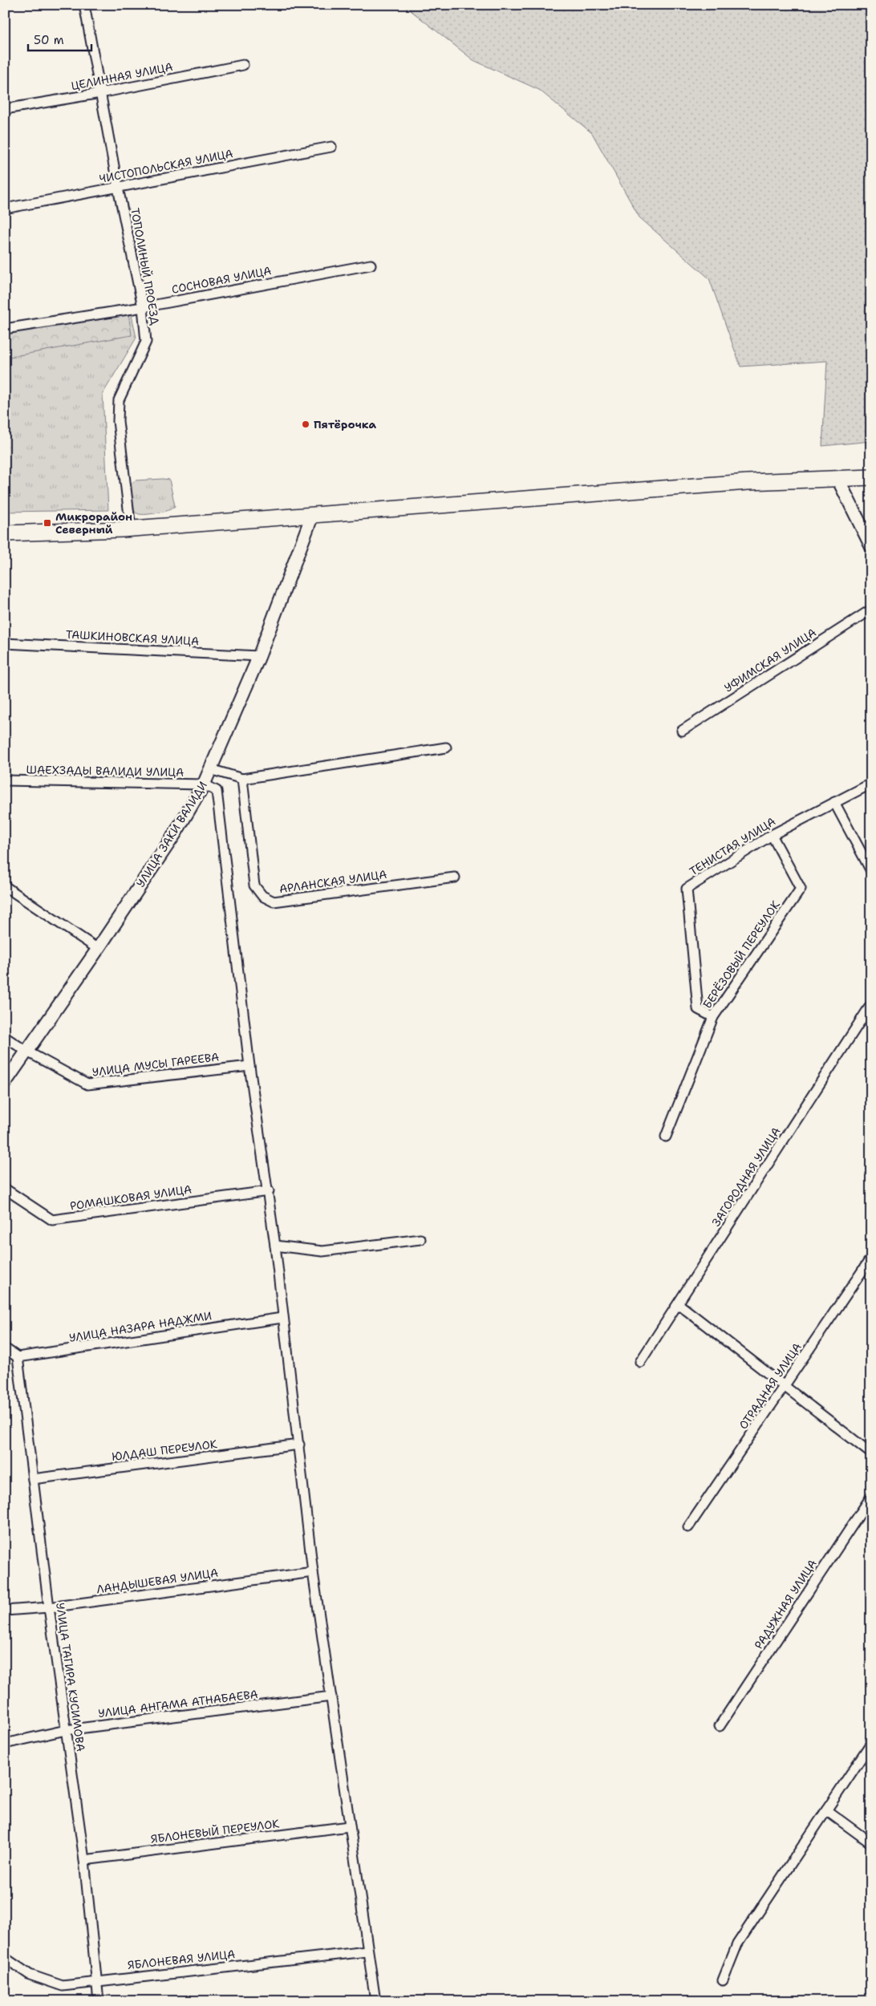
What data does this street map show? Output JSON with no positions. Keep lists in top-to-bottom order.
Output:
{
  "streets": {
    "street": [
      "ЦЕЛИННАЯ УЛИЦА",
      "ЧИСТОПОЛЬСКАЯ УЛИЦА",
      "ТОПОЛИНЫЙ ПРОЕЗД",
      "СОСНОВАЯ УЛИЦА",
      "ТАШКИНОВСКАЯ УЛИЦА",
      "УФИМСКАЯ УЛИЦА",
      "ШАЕХЗАДЫ ВАЛИДИ УЛИЦА",
      "УЛИЦА ЗАКИ ВАЛИДИ",
      "ТЕНИСТАЯ УЛИЦА",
      "АРЛАНСКАЯ УЛИЦА",
      "БЕРЁЗОВЫЙ ПЕРЕУЛОК",
      "УЛИЦА МУСЫ ГАРЕЕВА",
      "ЗАГОРОДНАЯ УЛИЦА",
      "РОМАШКОВАЯ УЛИЦА",
      "УЛИЦА НАЗАРА НАДЖМИ",
      "ОТРАДНАЯ УЛИЦА",
      "ЮЛДАШ ПЕРЕУЛОК",
      "ЛАНДЫШЕВАЯ УЛИЦА",
      "РАДУЖНАЯ УЛИЦА",
      "УЛИЦА ТАГИРА КУСИМОВА",
      "УЛИЦА АНГАМА АТНАБАЕВА",
      "ЯБЛОНЕВЫЙ ПЕРЕУЛОК",
      "ЯБЛОНЕВАЯ УЛИЦА"
    ]
  },
  "crossings": [
    ["ЦЕЛИННАЯ УЛИЦА", "ТОПОЛИНЫЙ ПРОЕЗД"],
    ["ЧИСТОПОЛЬСКАЯ УЛИЦА", "ТОПОЛИНЫЙ ПРОЕЗД"],
    ["ТОПОЛИНЫЙ ПРОЕЗД", "СОСНОВАЯ УЛИЦА"],
    ["ТАШКИНОВСКАЯ УЛИЦА", "УЛИЦА ЗАКИ ВАЛИДИ"],
    ["ШАЕХЗАДЫ ВАЛИДИ УЛИЦА", "УЛИЦА ЗАКИ ВАЛИДИ"],
    ["УЛИЦА ЗАКИ ВАЛИДИ", "УЛИЦА МУСЫ ГАРЕЕВА"],
    ["ТЕНИСТАЯ УЛИЦА", "БЕРЁЗОВЫЙ ПЕРЕУЛОК"],
    ["УЛИЦА НАЗАРА НАДЖМИ", "УЛИЦА ТАГИРА КУСИМОВА"],
    ["ЮЛДАШ ПЕРЕУЛОК", "УЛИЦА ТАГИРА КУСИМОВА"],
    ["ЛАНДЫШЕВАЯ УЛИЦА", "УЛИЦА ТАГИРА КУСИМОВА"],
    ["УЛИЦА ТАГИРА КУСИМОВА", "УЛИЦА АНГАМА АТНАБАЕВА"],
    ["УЛИЦА ТАГИРА КУСИМОВА", "ЯБЛОНЕВЫЙ ПЕРЕУЛОК"],
    ["УЛИЦА ТАГИРА КУСИМОВА", "ЯБЛОНЕВАЯ УЛИЦА"]
  ],
  "places": {
    "other": ["Пятёрочка"],
    "transit": ["Микрорайон Северный"]
  },
  "scale_bar": "50 m"
}
